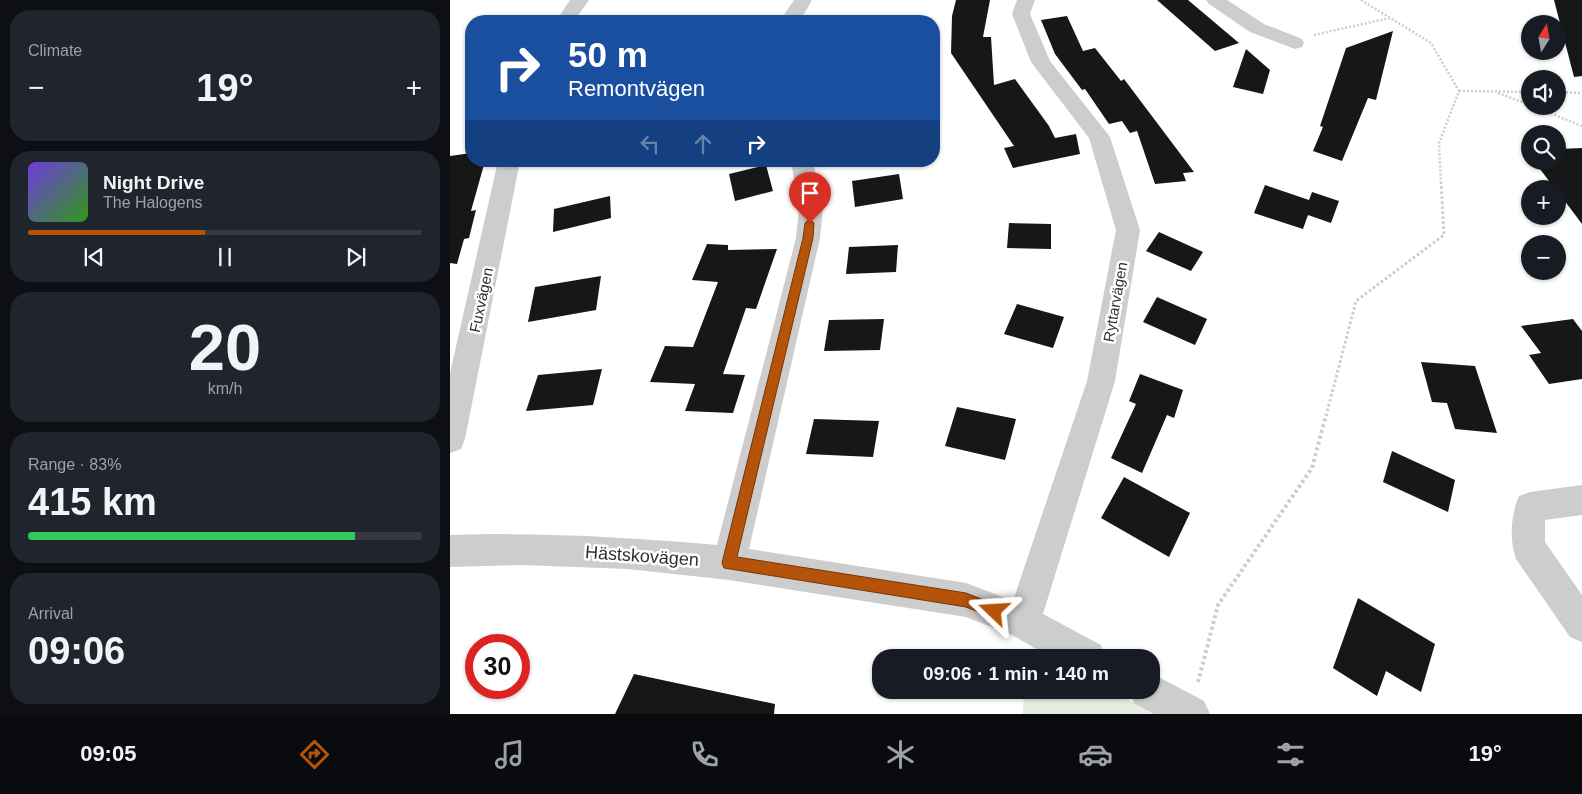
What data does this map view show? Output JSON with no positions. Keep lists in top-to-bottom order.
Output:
{
  "streets": {
    "street": ["Fuxvägen", "Ryttarvägen", "Hästskovägen"]
  },
  "crossings": [
    ["Ryttarvägen", "Hästskovägen"]
  ],
  "north": "top",
  "page": {
    "tile": [
      "Climate",
      ["20", "km/h"],
      ["Range · 83%", "415 km"],
      ["Arrival", "09:06"]
    ],
    "map_buttons": ["+", "−"],
    "turn": ["50 m", "Remontvägen"],
    "heat": ["−", "19°", "+"],
    "song": ["Night Drive", "The Halogens"],
    "limit": "30",
    "trip": "09:06 · 1 min · 140 m",
    "tabs": ["09:05", "19°"]
  }
}
